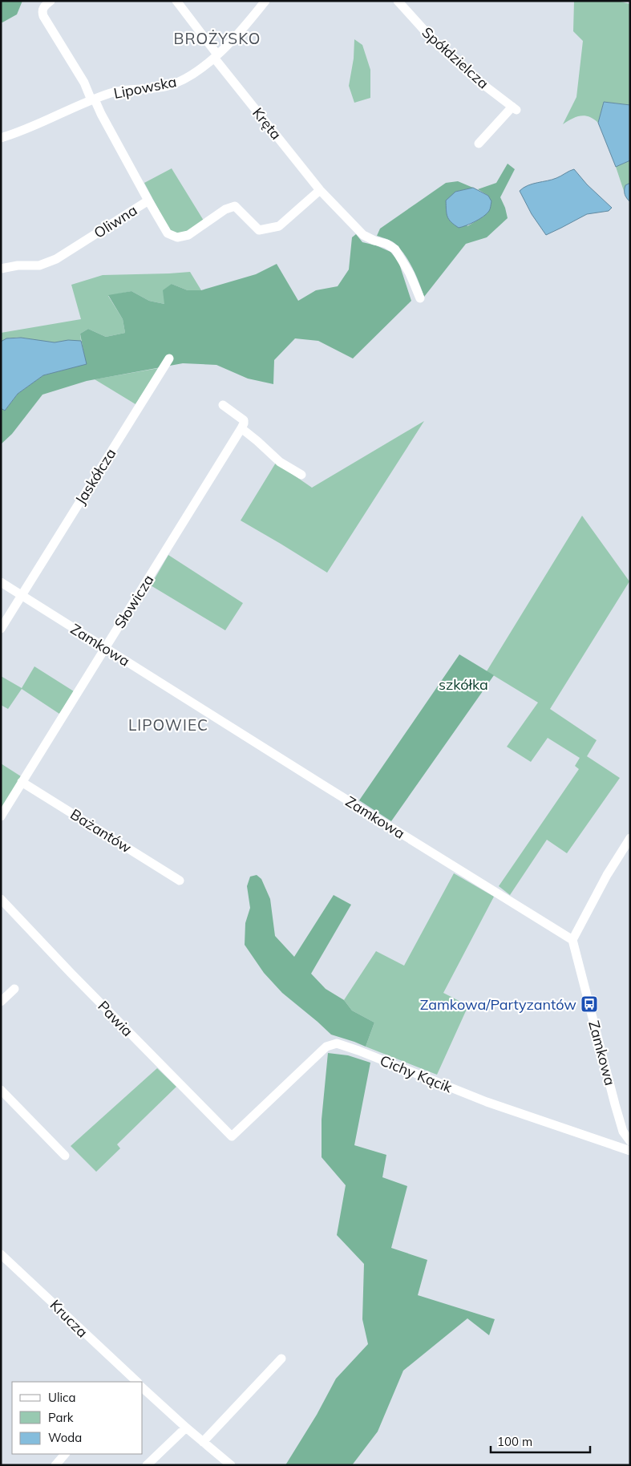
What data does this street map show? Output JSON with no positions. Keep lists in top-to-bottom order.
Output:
{
  "streets": {
    "street": [
      "Spółdzielcza",
      "Lipowska",
      "Kręta",
      "Oliwna",
      "Jaskółcza",
      "Słowicza",
      "Zamkowa",
      "Bażantów",
      "Pawia",
      "Cichy Kącik",
      "Krucza"
    ]
  },
  "crossings": [
    ["Lipowska", "Kręta"],
    ["Kręta", "Oliwna"],
    ["Jaskółcza", "Zamkowa"],
    ["Słowicza", "Zamkowa"],
    ["Słowicza", "Bażantów"],
    ["Pawia", "Cichy Kącik"]
  ],
  "districts": ["BROŻYSKO", "LIPOWIEC"],
  "parks": ["szkółka"],
  "places": {
    "bus stop": ["Zamkowa/Partyzantów"]
  },
  "legend": ["Ulica", "Park", "Woda"],
  "scale_bar": "100 m"
}
